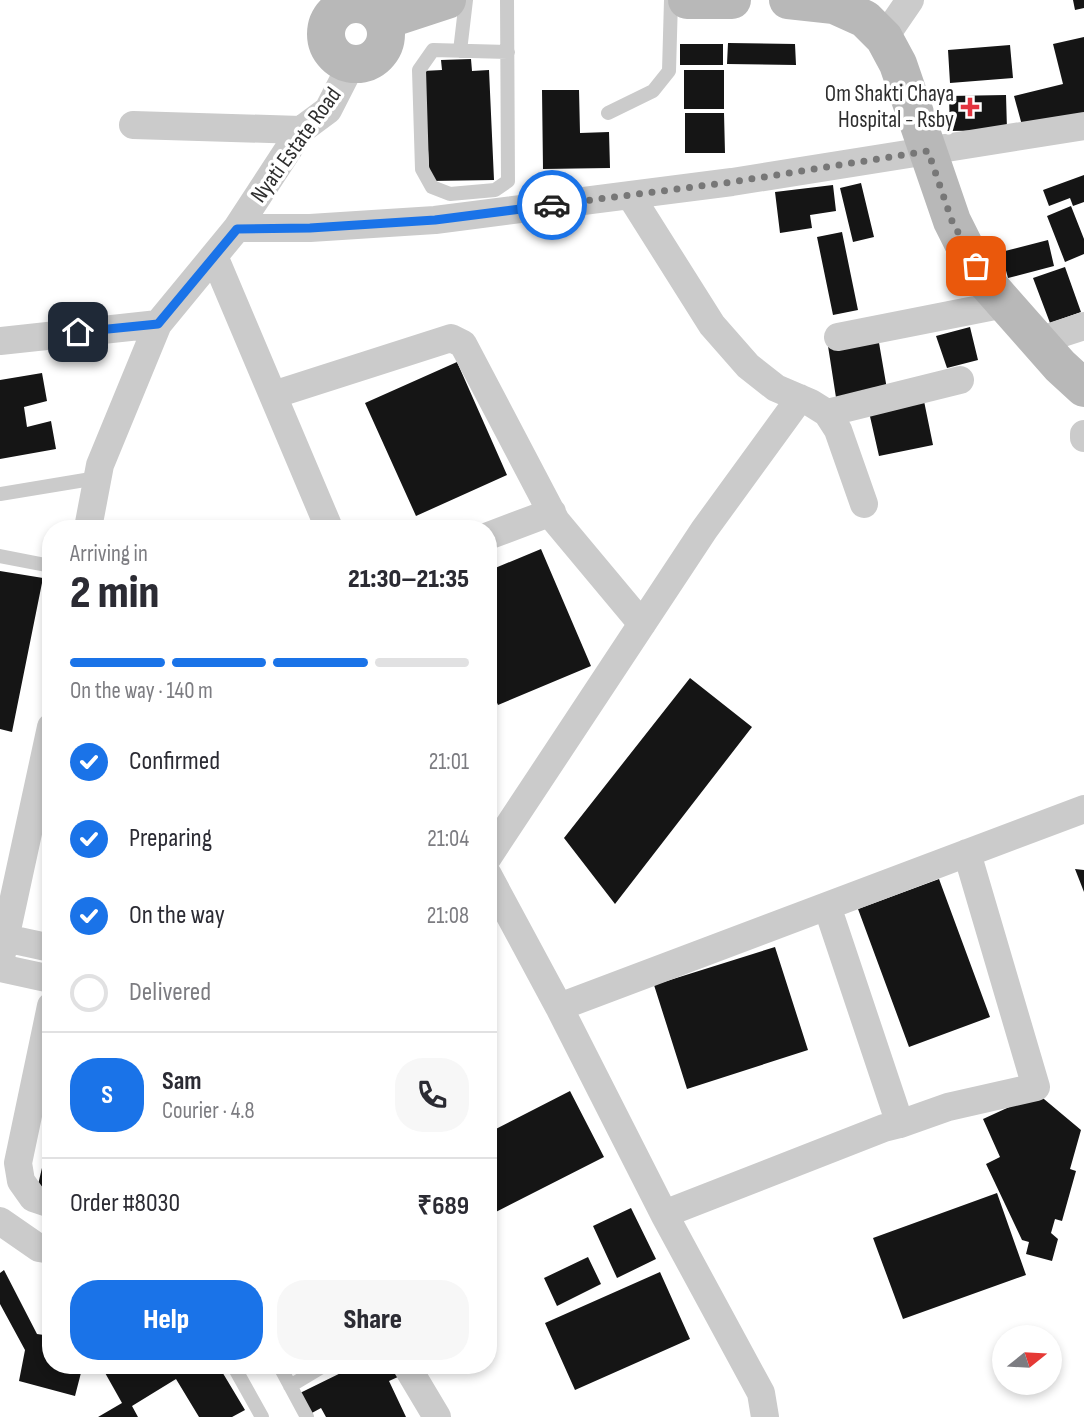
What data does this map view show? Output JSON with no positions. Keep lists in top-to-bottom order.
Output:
{
  "streets": {
    "street": ["Nyati Estate Road"]
  },
  "places": {
    "health": ["Om Shakti Chaya Hospital - Rsby"]
  },
  "north": "right",
  "page": {
    "heading": ["2 min", "Arriving in", "21:30–21:35"],
    "panel": [
      "Sam",
      "Courier · 4.8",
      "Order #8030",
      "₹689"
    ],
    "bar": "On the way · 140 m",
    "list": [
      ["Confirmed", "21:01"],
      ["Preparing", "21:04"],
      ["On the way", "21:08"],
      "Delivered"
    ],
    "round": "S",
    "buttons": ["Help", "Share"]
  }
}
